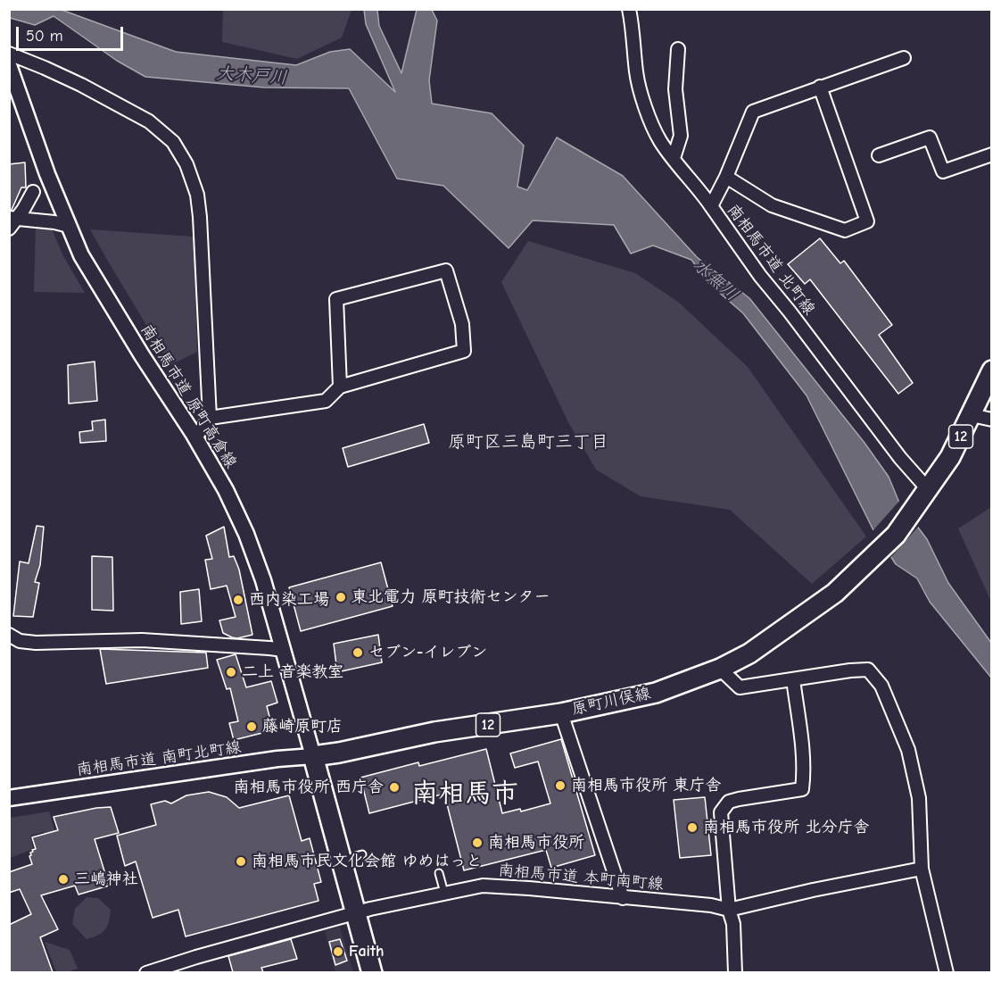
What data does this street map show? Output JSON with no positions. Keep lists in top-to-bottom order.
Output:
{
  "streets": {
    "main road": ["12", "原町川俣線"],
    "street": [
      "南相馬市道 北町線",
      "南相馬市道 原町高倉線",
      "南相馬市道 南町北町線",
      "南相馬市道 本町南町線"
    ]
  },
  "crossings": [
    ["南相馬市道 北町線", "原町川俣線"],
    ["南相馬市道 原町高倉線", "原町川俣線"],
    ["南相馬市道 原町高倉線", "南相馬市道 南町北町線"],
    ["原町川俣線", "南相馬市道 南町北町線"]
  ],
  "districts": ["原町区三島町三丁目", "南相馬市"],
  "water": ["大木戸川", "水無川"],
  "places": [
    "東北電力 原町技術センター",
    "西内染工場",
    "セブン-イレブン",
    "二上 音楽教室",
    "藤崎原町店",
    "南相馬市役所 東庁舎",
    "南相馬市役所 西庁舎",
    "南相馬市役所 北分庁舎",
    "南相馬市役所",
    "南相馬市民文化会館 ゆめはっと",
    "三嶋神社",
    "Faith"
  ],
  "scale_bar": "50 m"
}
